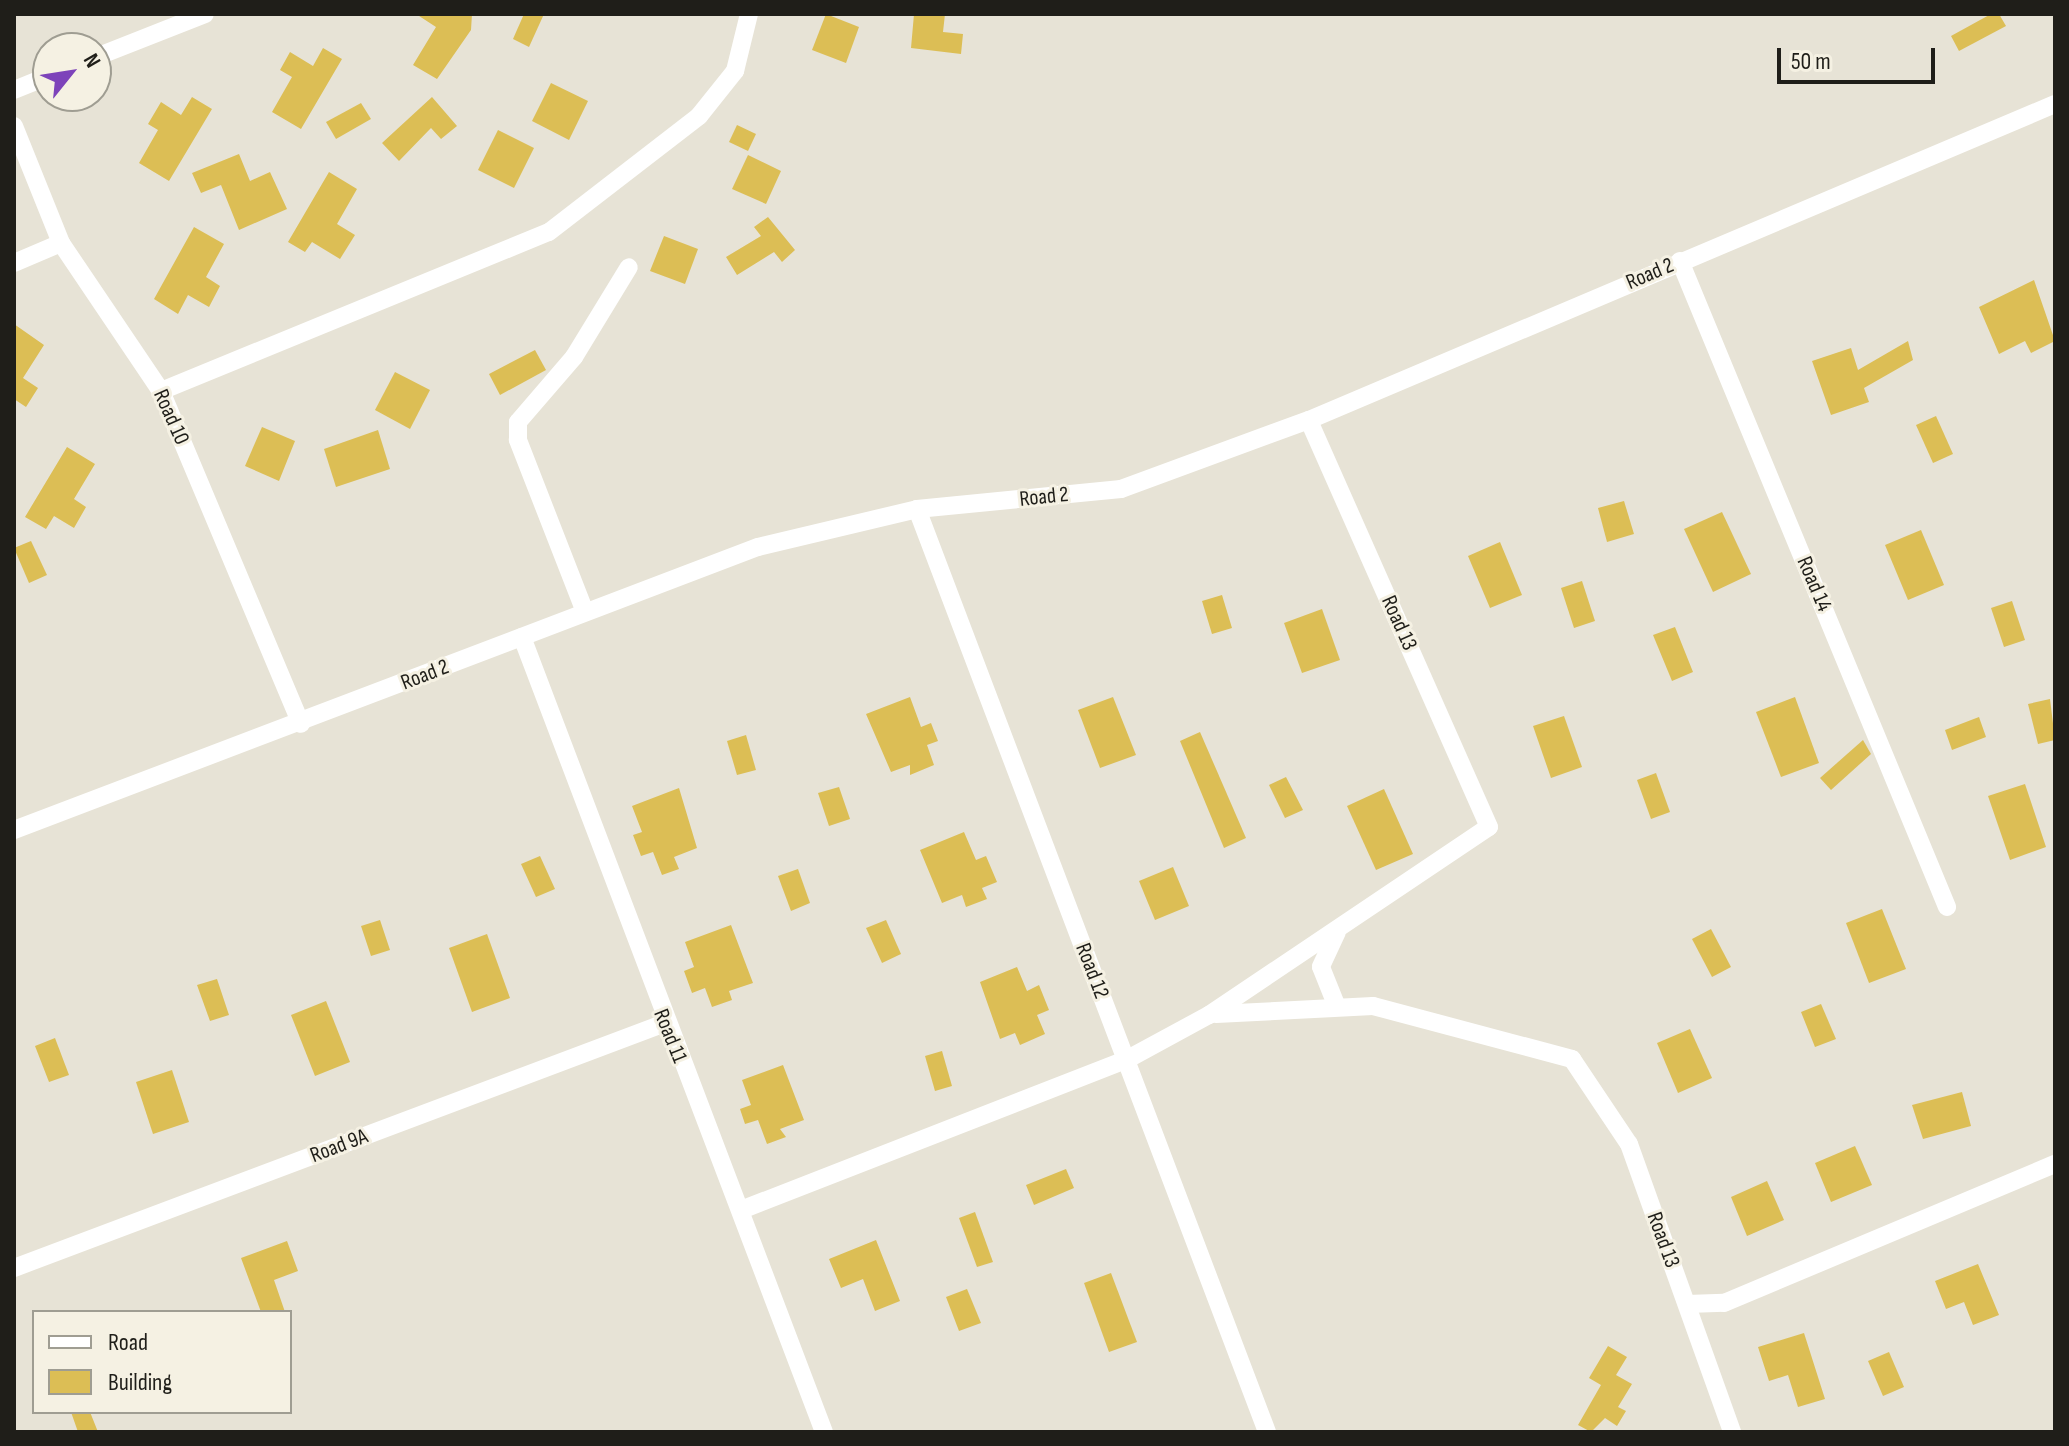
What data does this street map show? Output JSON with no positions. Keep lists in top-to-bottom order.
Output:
{
  "streets": {
    "street": [
      "Road 2",
      "Road 10",
      "Road 14",
      "Road 13",
      "Road 12",
      "Road 11",
      "Road 9A"
    ]
  },
  "crossings": [
    ["Road 2", "Road 10"],
    ["Road 2", "Road 14"],
    ["Road 2", "Road 13"],
    ["Road 2", "Road 12"],
    ["Road 2", "Road 11"],
    ["Road 11", "Road 9A"]
  ],
  "legend": ["Road", "Building"],
  "scale_bar": "50 m",
  "north": "top right"
}
